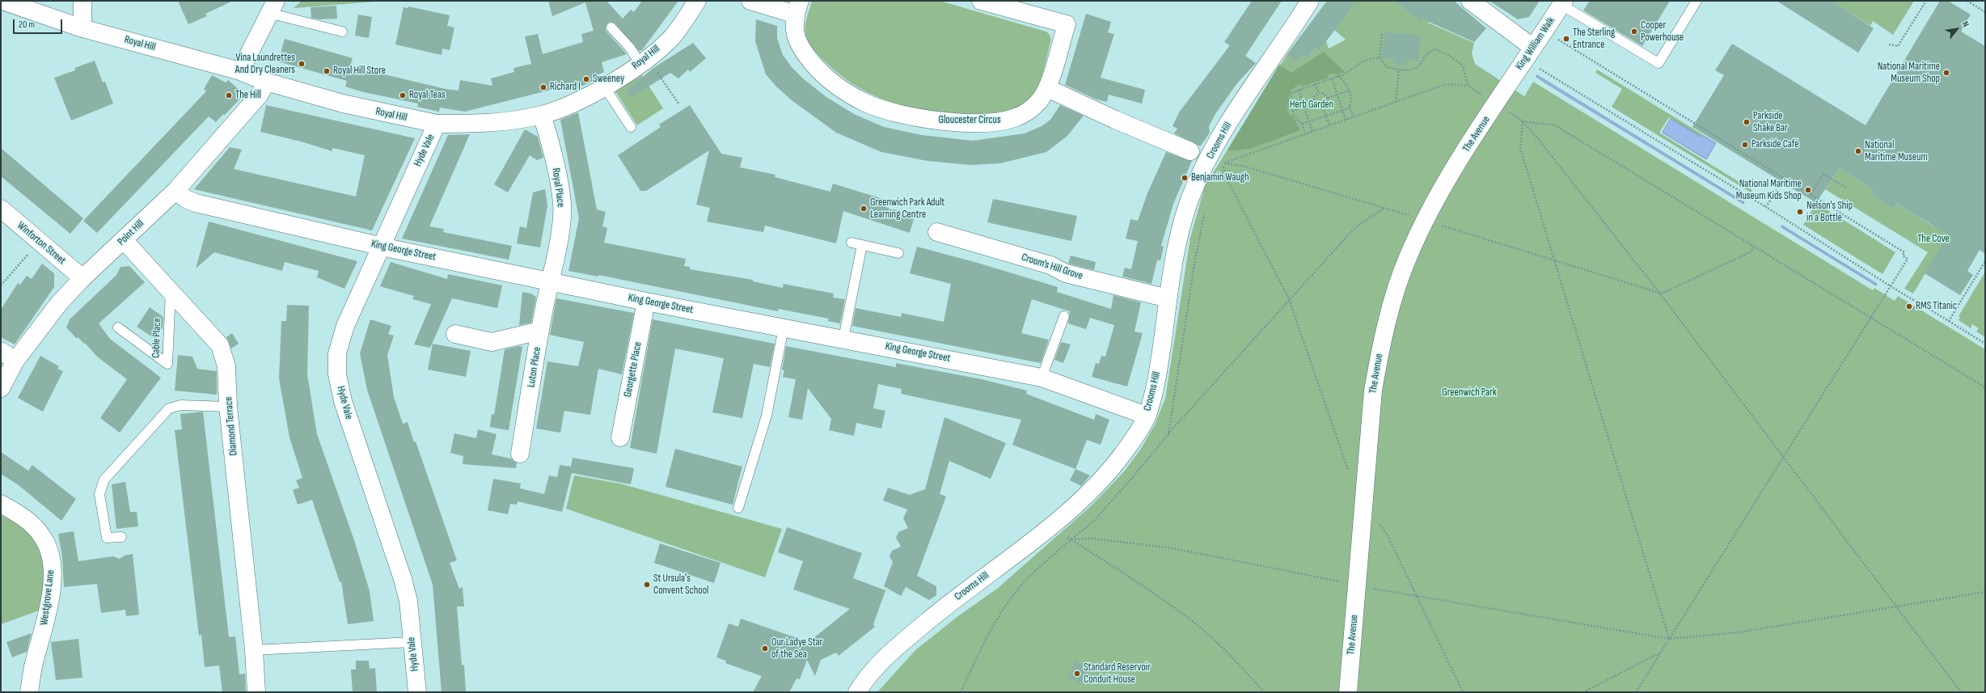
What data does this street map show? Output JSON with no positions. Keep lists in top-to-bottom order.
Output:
{
  "streets": {
    "street": [
      "Royal Hill",
      "King William Walk",
      "Gloucester Circus",
      "The Avenue",
      "Crooms Hill",
      "Hyde Vale",
      "Royal Place",
      "Point Hill",
      "Winforton Street",
      "King George Street",
      "Croom's Hill Grove",
      "Luton Place",
      "Georgette Place",
      "Diamond Terrace",
      "Westgrove Lane"
    ],
    "lane": ["Cable Place"]
  },
  "crossings": [
    ["Royal Hill", "Hyde Vale"],
    ["Royal Hill", "Royal Place"],
    ["Royal Hill", "Point Hill"],
    ["King William Walk", "The Avenue"],
    ["Crooms Hill", "King George Street"],
    ["Crooms Hill", "Croom's Hill Grove"],
    ["Hyde Vale", "King George Street"],
    ["Royal Place", "King George Street"],
    ["Royal Place", "Luton Place"],
    ["Point Hill", "Winforton Street"],
    ["Point Hill", "King George Street"],
    ["Point Hill", "Diamond Terrace"],
    ["King George Street", "Luton Place"],
    ["King George Street", "Georgette Place"],
    ["Cable Place", "Diamond Terrace"]
  ],
  "parks": ["Herb Garden", "The Cove", "Greenwich Park"],
  "places": [
    "Cooper Powerhouse",
    "The Sterling Entrance",
    "Vina Laundrettes And Dry Cleaners",
    "Royal Hill Store",
    "National Maritime Museum Shop",
    "Sweeney",
    "Richard I",
    "The Hill",
    "Royal Teas",
    "Parkside Shake Bar",
    "Parkside Café",
    "National Maritime Museum",
    "Benjamin Waugh",
    "National Maritime Museum Kids Shop",
    "Greenwich Park Adult Learning Centre",
    "Nelson's Ship in a Bottle",
    "RMS Titanic",
    "St Ursula's Convent School",
    "Our Ladye Star of the Sea",
    "Standard Reservoir Conduit House"
  ],
  "scale_bar": "20 m",
  "north": "top right"
}
